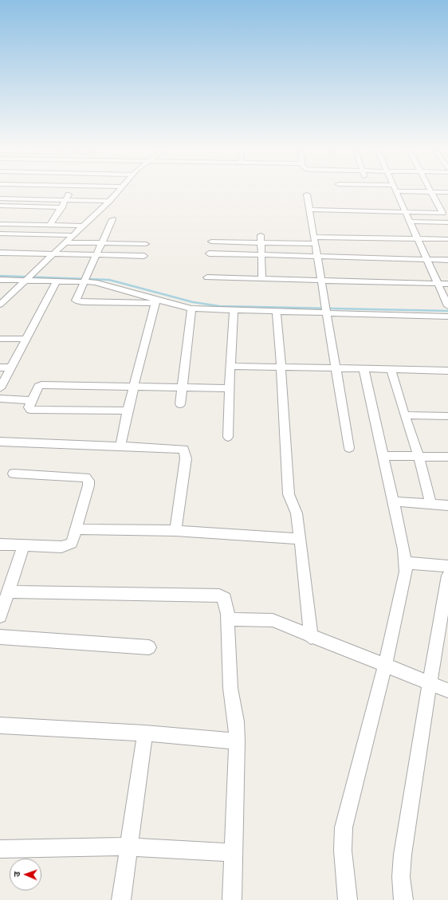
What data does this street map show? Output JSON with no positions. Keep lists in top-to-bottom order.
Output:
{
  "north": "left"
}
